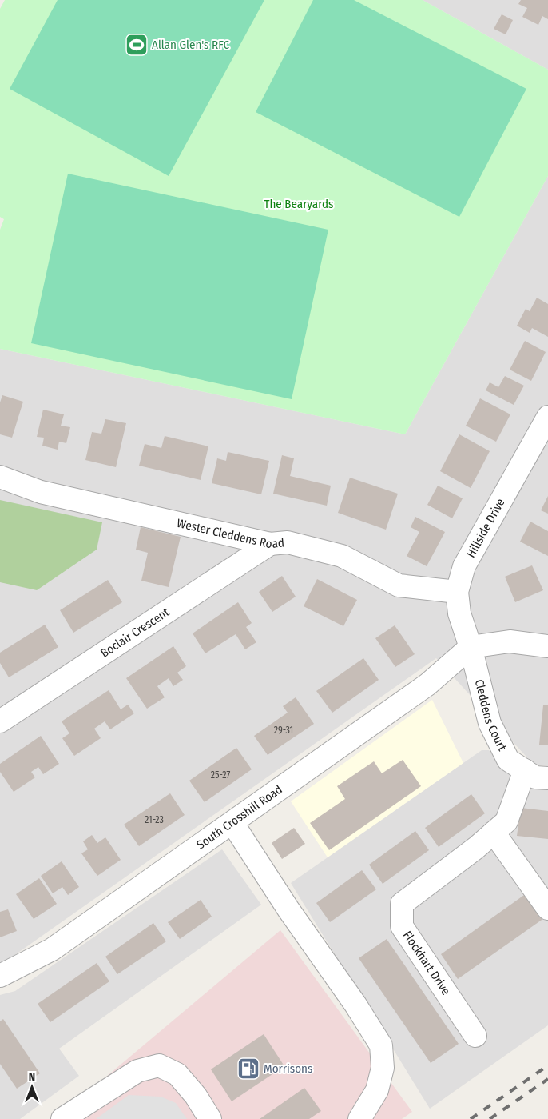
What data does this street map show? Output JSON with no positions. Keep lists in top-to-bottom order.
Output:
{
  "streets": {
    "street": [
      "Hillside Drive",
      "Wester Cleddens Road",
      "Boclair Crescent",
      "Cleddens Court",
      "South Crosshill Road",
      "Flockhart Drive"
    ]
  },
  "crossings": [
    ["Hillside Drive", "Wester Cleddens Road"],
    ["Hillside Drive", "Cleddens Court"],
    ["Hillside Drive", "South Crosshill Road"],
    ["Wester Cleddens Road", "Boclair Crescent"],
    ["Cleddens Court", "South Crosshill Road"],
    ["Cleddens Court", "Flockhart Drive"]
  ],
  "parks": ["The Bearyards"],
  "places": {
    "sports": ["Allan Glen's RFC"],
    "fuel station": ["Morrisons"]
  },
  "house_numbers": ["29-31", "25-27", "21-23"],
  "north": "top"
}
